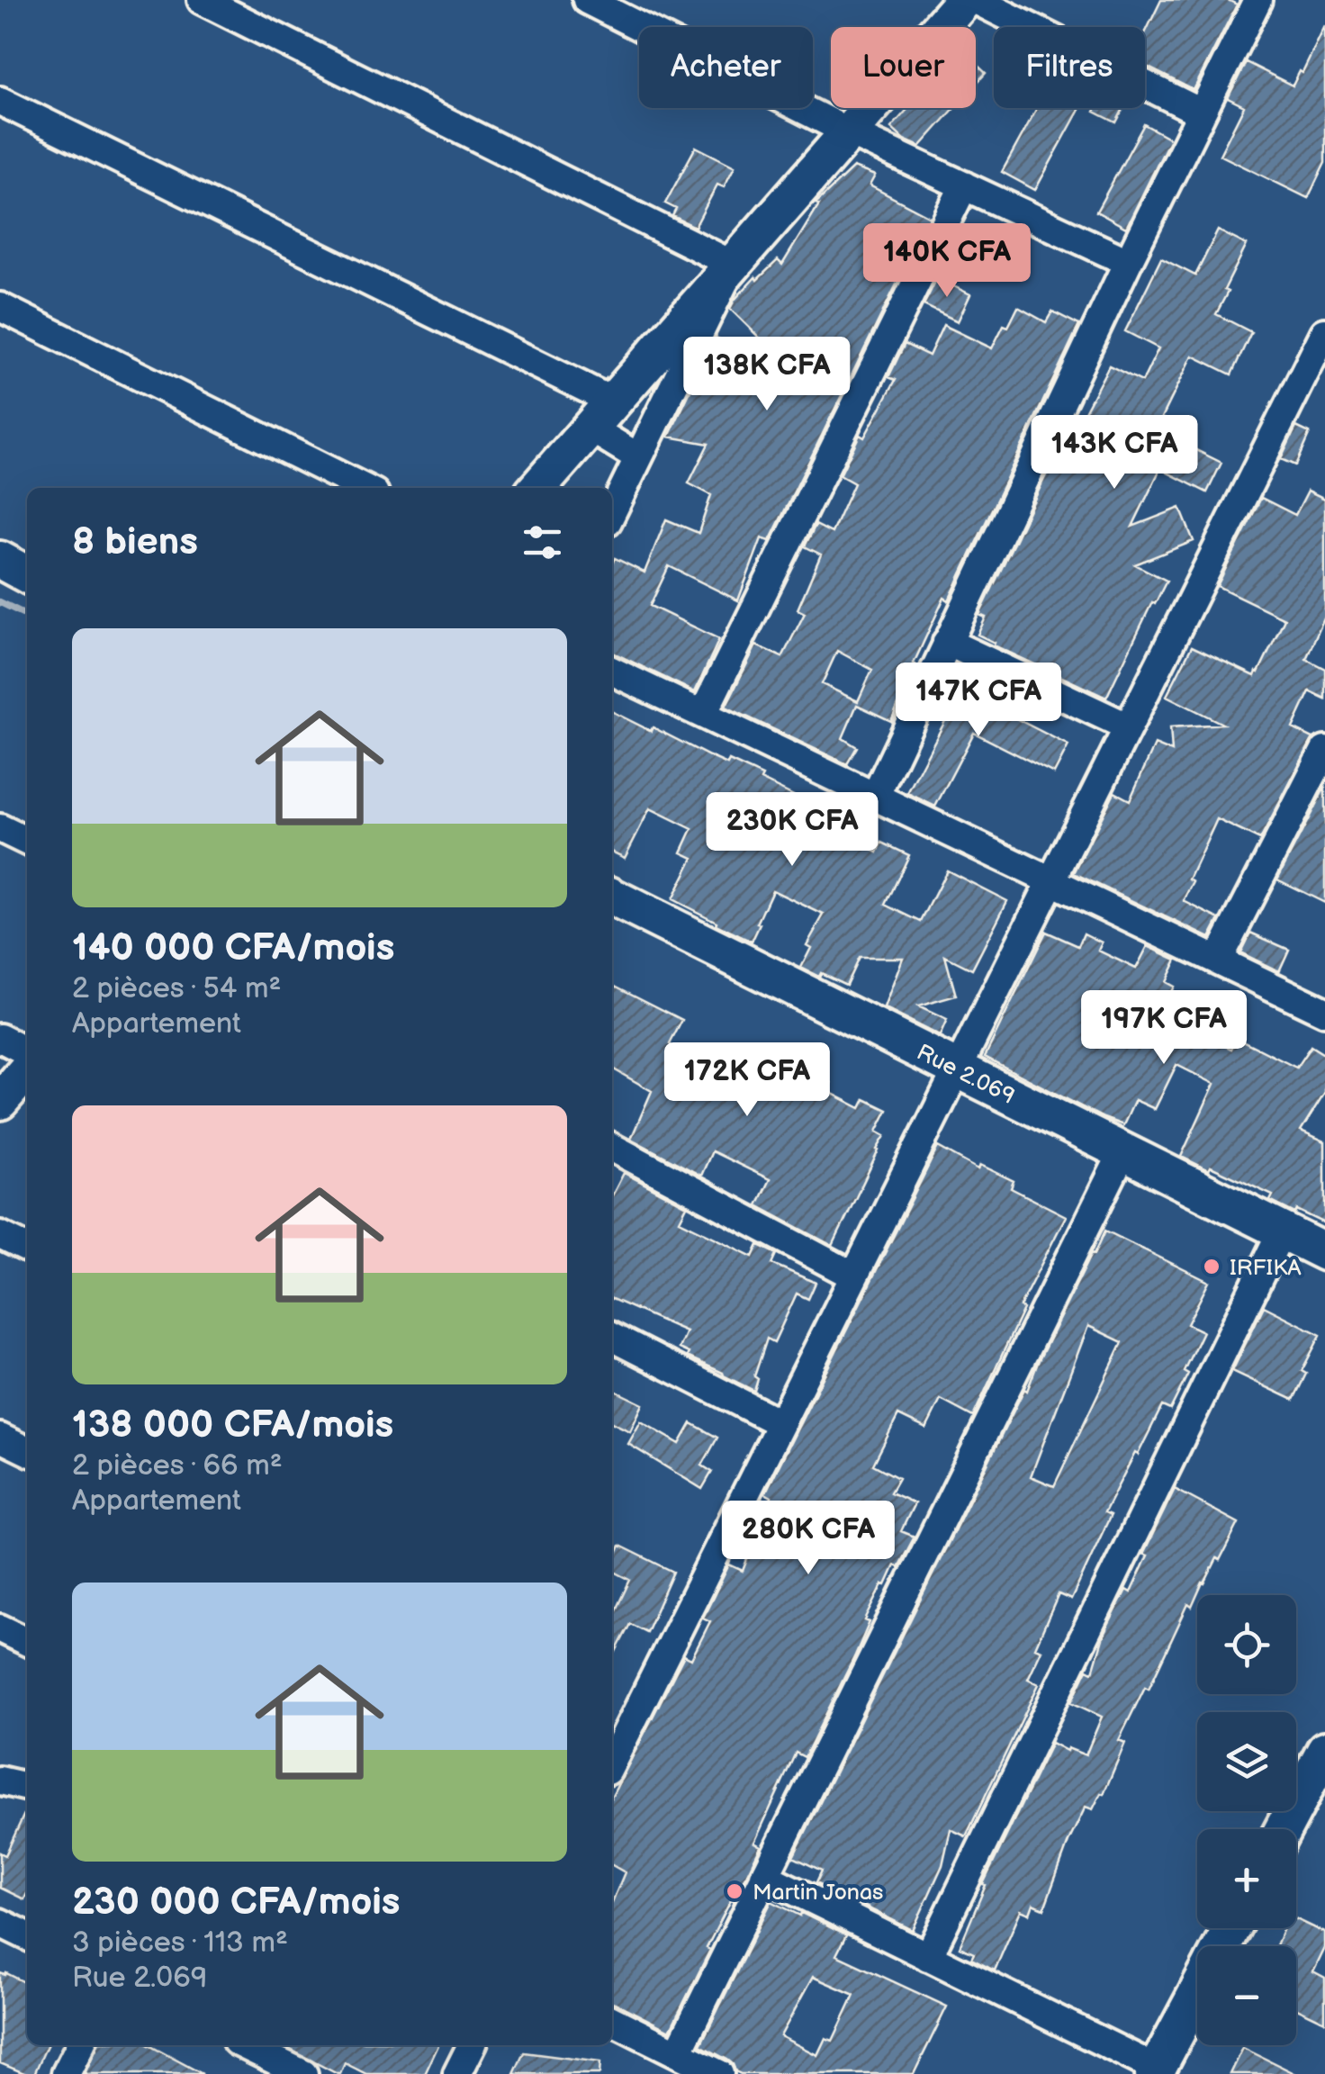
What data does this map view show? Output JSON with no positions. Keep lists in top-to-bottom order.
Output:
{
  "streets": {
    "street": ["Rue 2.069"]
  },
  "places": ["IRFIKA", "Martin Jonas"],
  "page": {
    "chip": ["Acheter", "Louer", "Filtres"],
    "price": [
      "140K CFA",
      "138K CFA",
      "143K CFA",
      "147K CFA",
      "230K CFA",
      "197K CFA",
      "172K CFA",
      "280K CFA"
    ],
    "heading": "8 biens",
    "list": [
      {
        "name": "140 000 CFA/mois",
        "note": "2 pièces · 54 m² · Appartement"
      },
      {
        "name": "138 000 CFA/mois",
        "note": "2 pièces · 66 m² · Appartement"
      },
      {
        "name": "230 000 CFA/mois",
        "note": "3 pièces · 113 m² · Rue 2.069"
      }
    ],
    "map_buttons": ["+", "−"]
  }
}
